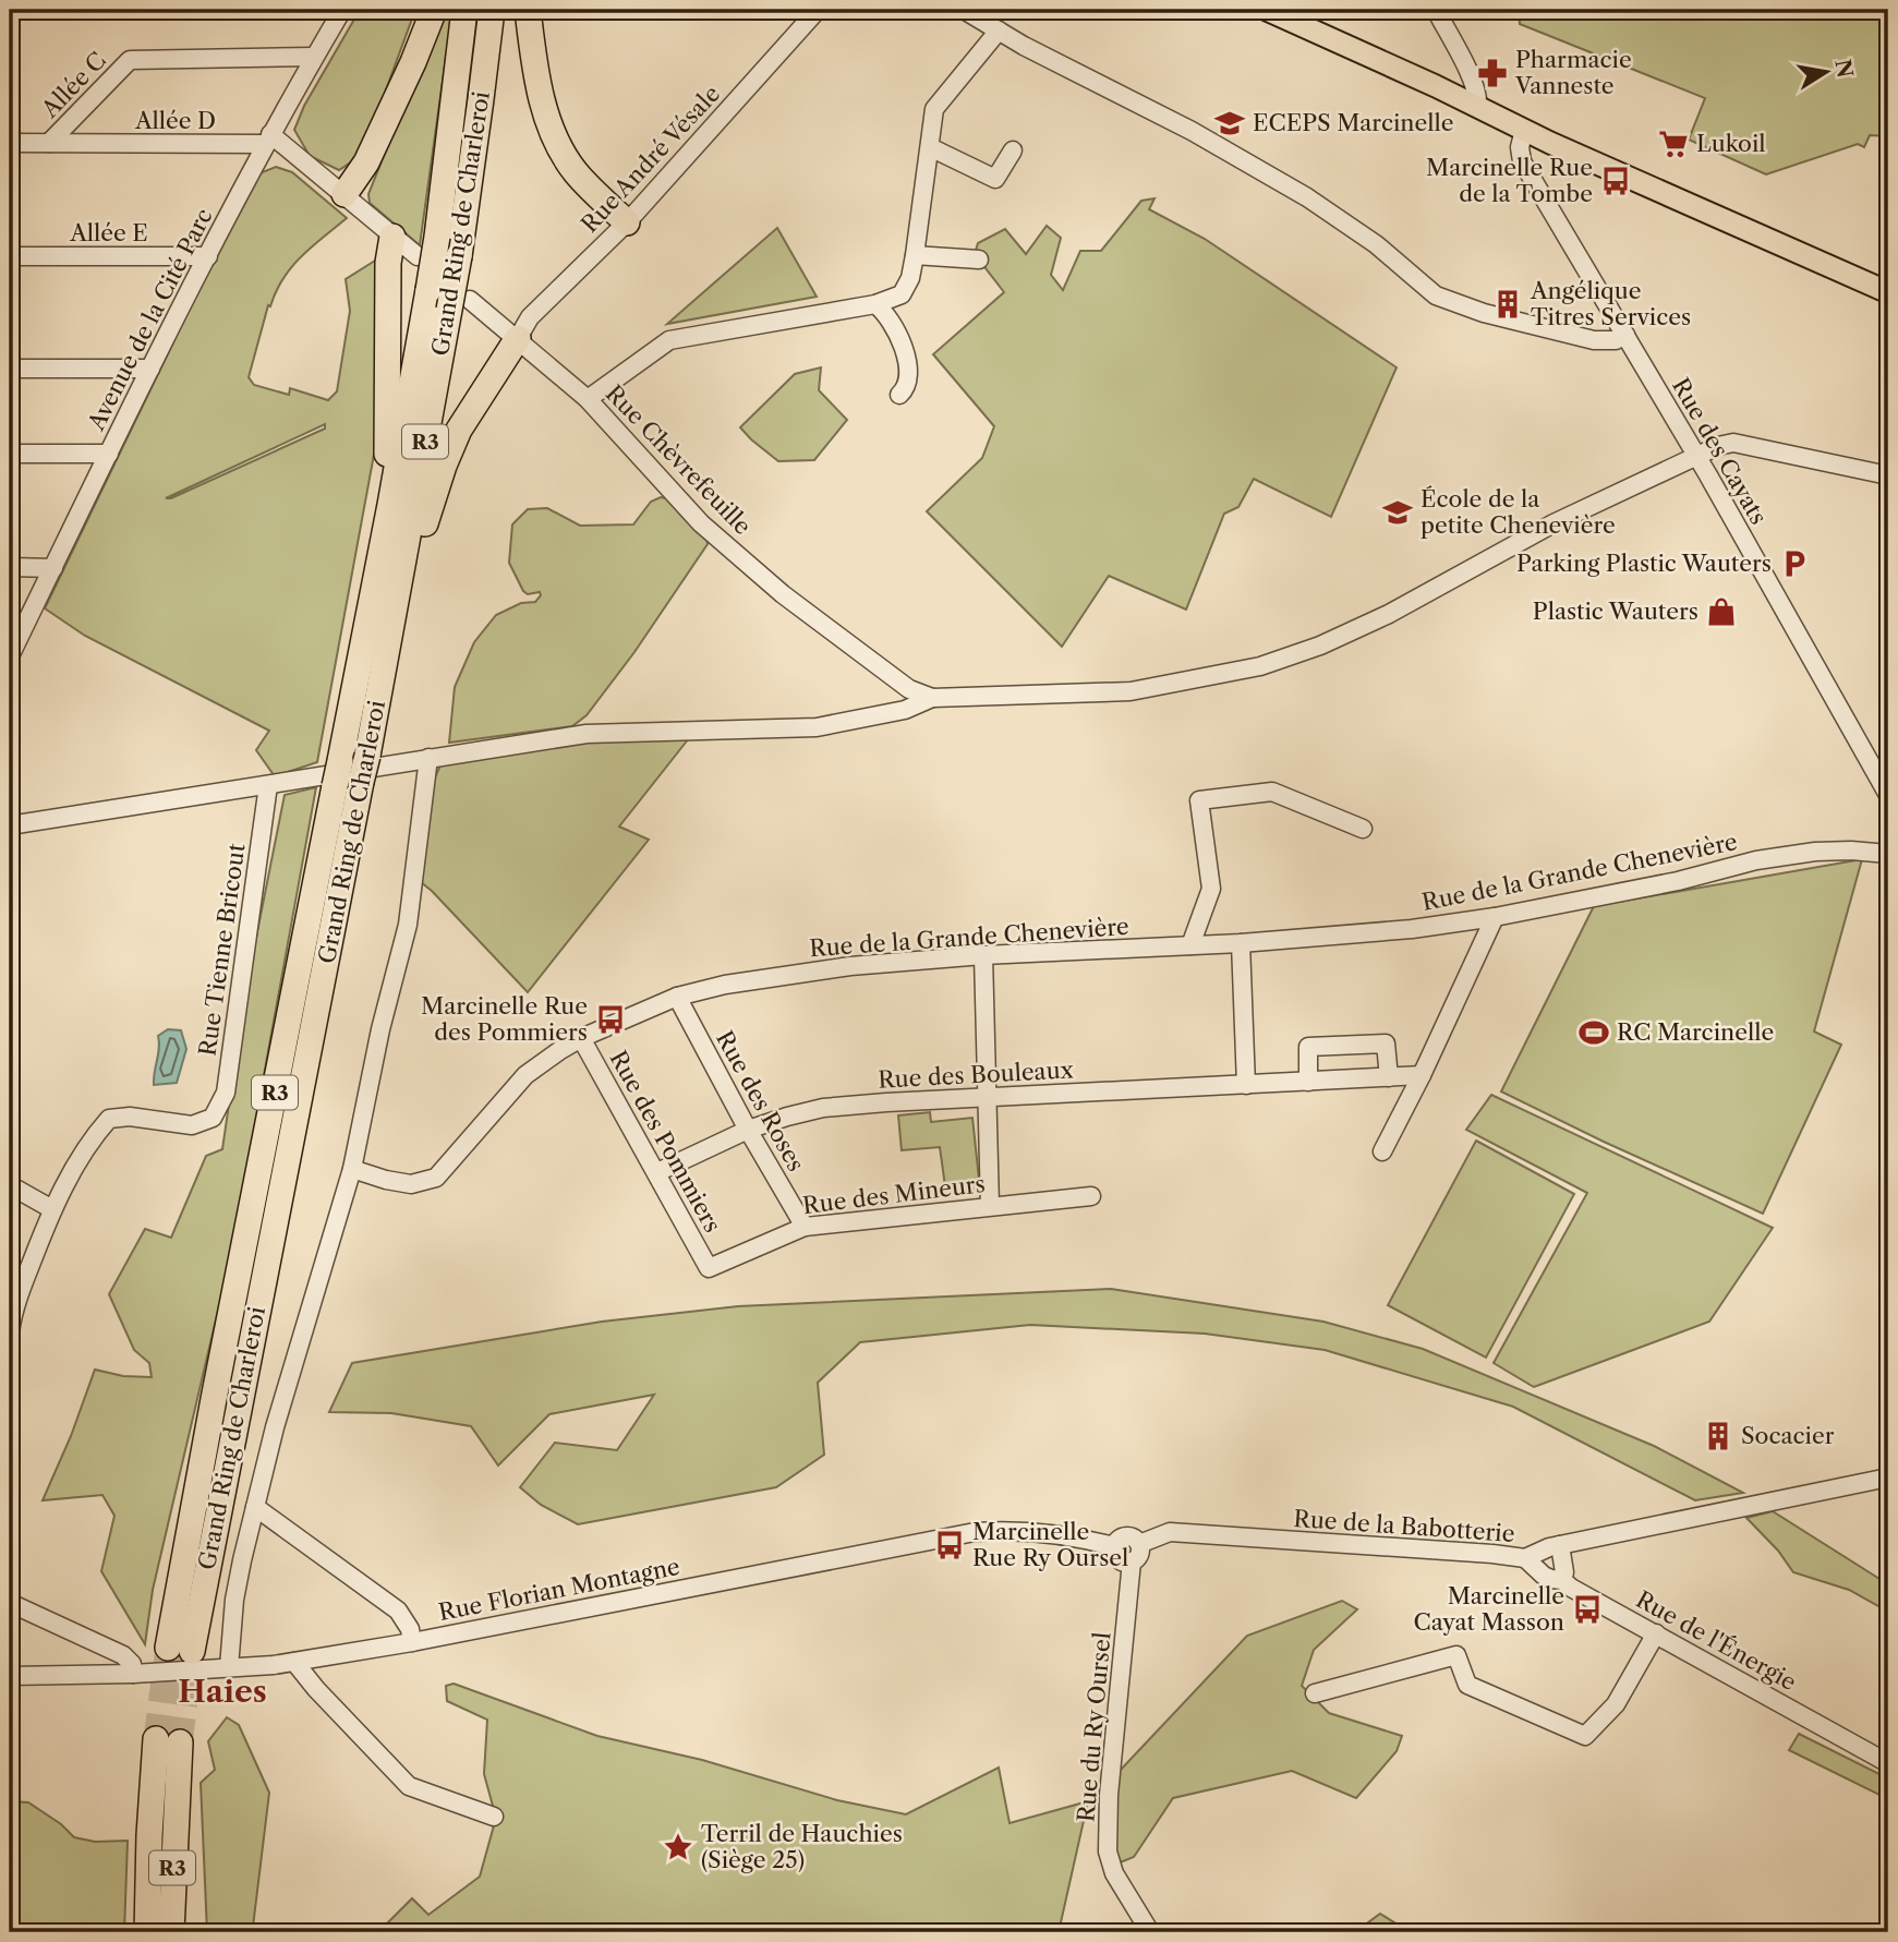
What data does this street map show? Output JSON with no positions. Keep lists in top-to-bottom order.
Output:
{
  "streets": {
    "highway": ["Grand Ring de Charleroi", "R3"],
    "street": [
      "Allée C",
      "Allée D",
      "Rue André Vésale",
      "Allée E",
      "Avenue de la Cité Parc",
      "Rue des Cayats",
      "Rue Chèvrefeuille",
      "Rue de la Grande Chenevière",
      "Rue Tienne Bricout",
      "Rue des Bouleaux",
      "Rue des Roses",
      "Rue des Pommiers",
      "Rue des Mineurs",
      "Rue de la Babotterie",
      "Rue Florian Montagne",
      "Rue de l'Énergie",
      "Rue du Ry Oursel"
    ]
  },
  "crossings": [
    ["Allée C", "Allée D"],
    ["Allée C", "Avenue de la Cité Parc"],
    ["Allée D", "Avenue de la Cité Parc"],
    ["Rue André Vésale", "Rue Chèvrefeuille"],
    ["Grand Ring de Charleroi", "Rue Chèvrefeuille"],
    ["Allée E", "Avenue de la Cité Parc"],
    ["Rue de la Grande Chenevière", "Rue des Roses"],
    ["Rue de la Grande Chenevière", "Rue des Pommiers"],
    ["Rue des Bouleaux", "Rue des Roses"],
    ["Rue des Bouleaux", "Rue des Pommiers"],
    ["Rue des Roses", "Rue des Mineurs"],
    ["Rue des Pommiers", "Rue des Mineurs"],
    ["Rue de la Babotterie", "Rue Florian Montagne"],
    ["Rue de la Babotterie", "Rue de l'Énergie"],
    ["Rue de la Babotterie", "Rue du Ry Oursel"],
    ["Rue Florian Montagne", "Rue du Ry Oursel"]
  ],
  "districts": ["Haies"],
  "places": {
    "pharmacy": ["Pharmacie Vanneste"],
    "school or university": ["ECEPS Marcinelle", "École de la petite Chenevière"],
    "supermarket": ["Lukoil"],
    "bus stop": [
      "Marcinelle Rue de la Tombe",
      "Marcinelle Rue des Pommiers",
      "Marcinelle Rue Ry Oursel",
      "Marcinelle Cayat Masson"
    ],
    "building": ["Angélique Titres Services", "Socacier"],
    "parking": ["Parking Plastic Wauters"],
    "shop": ["Plastic Wauters"],
    "sports": ["RC Marcinelle"],
    "place": ["Terril de Hauchies (Siège 25)"]
  },
  "north": "right"
}
